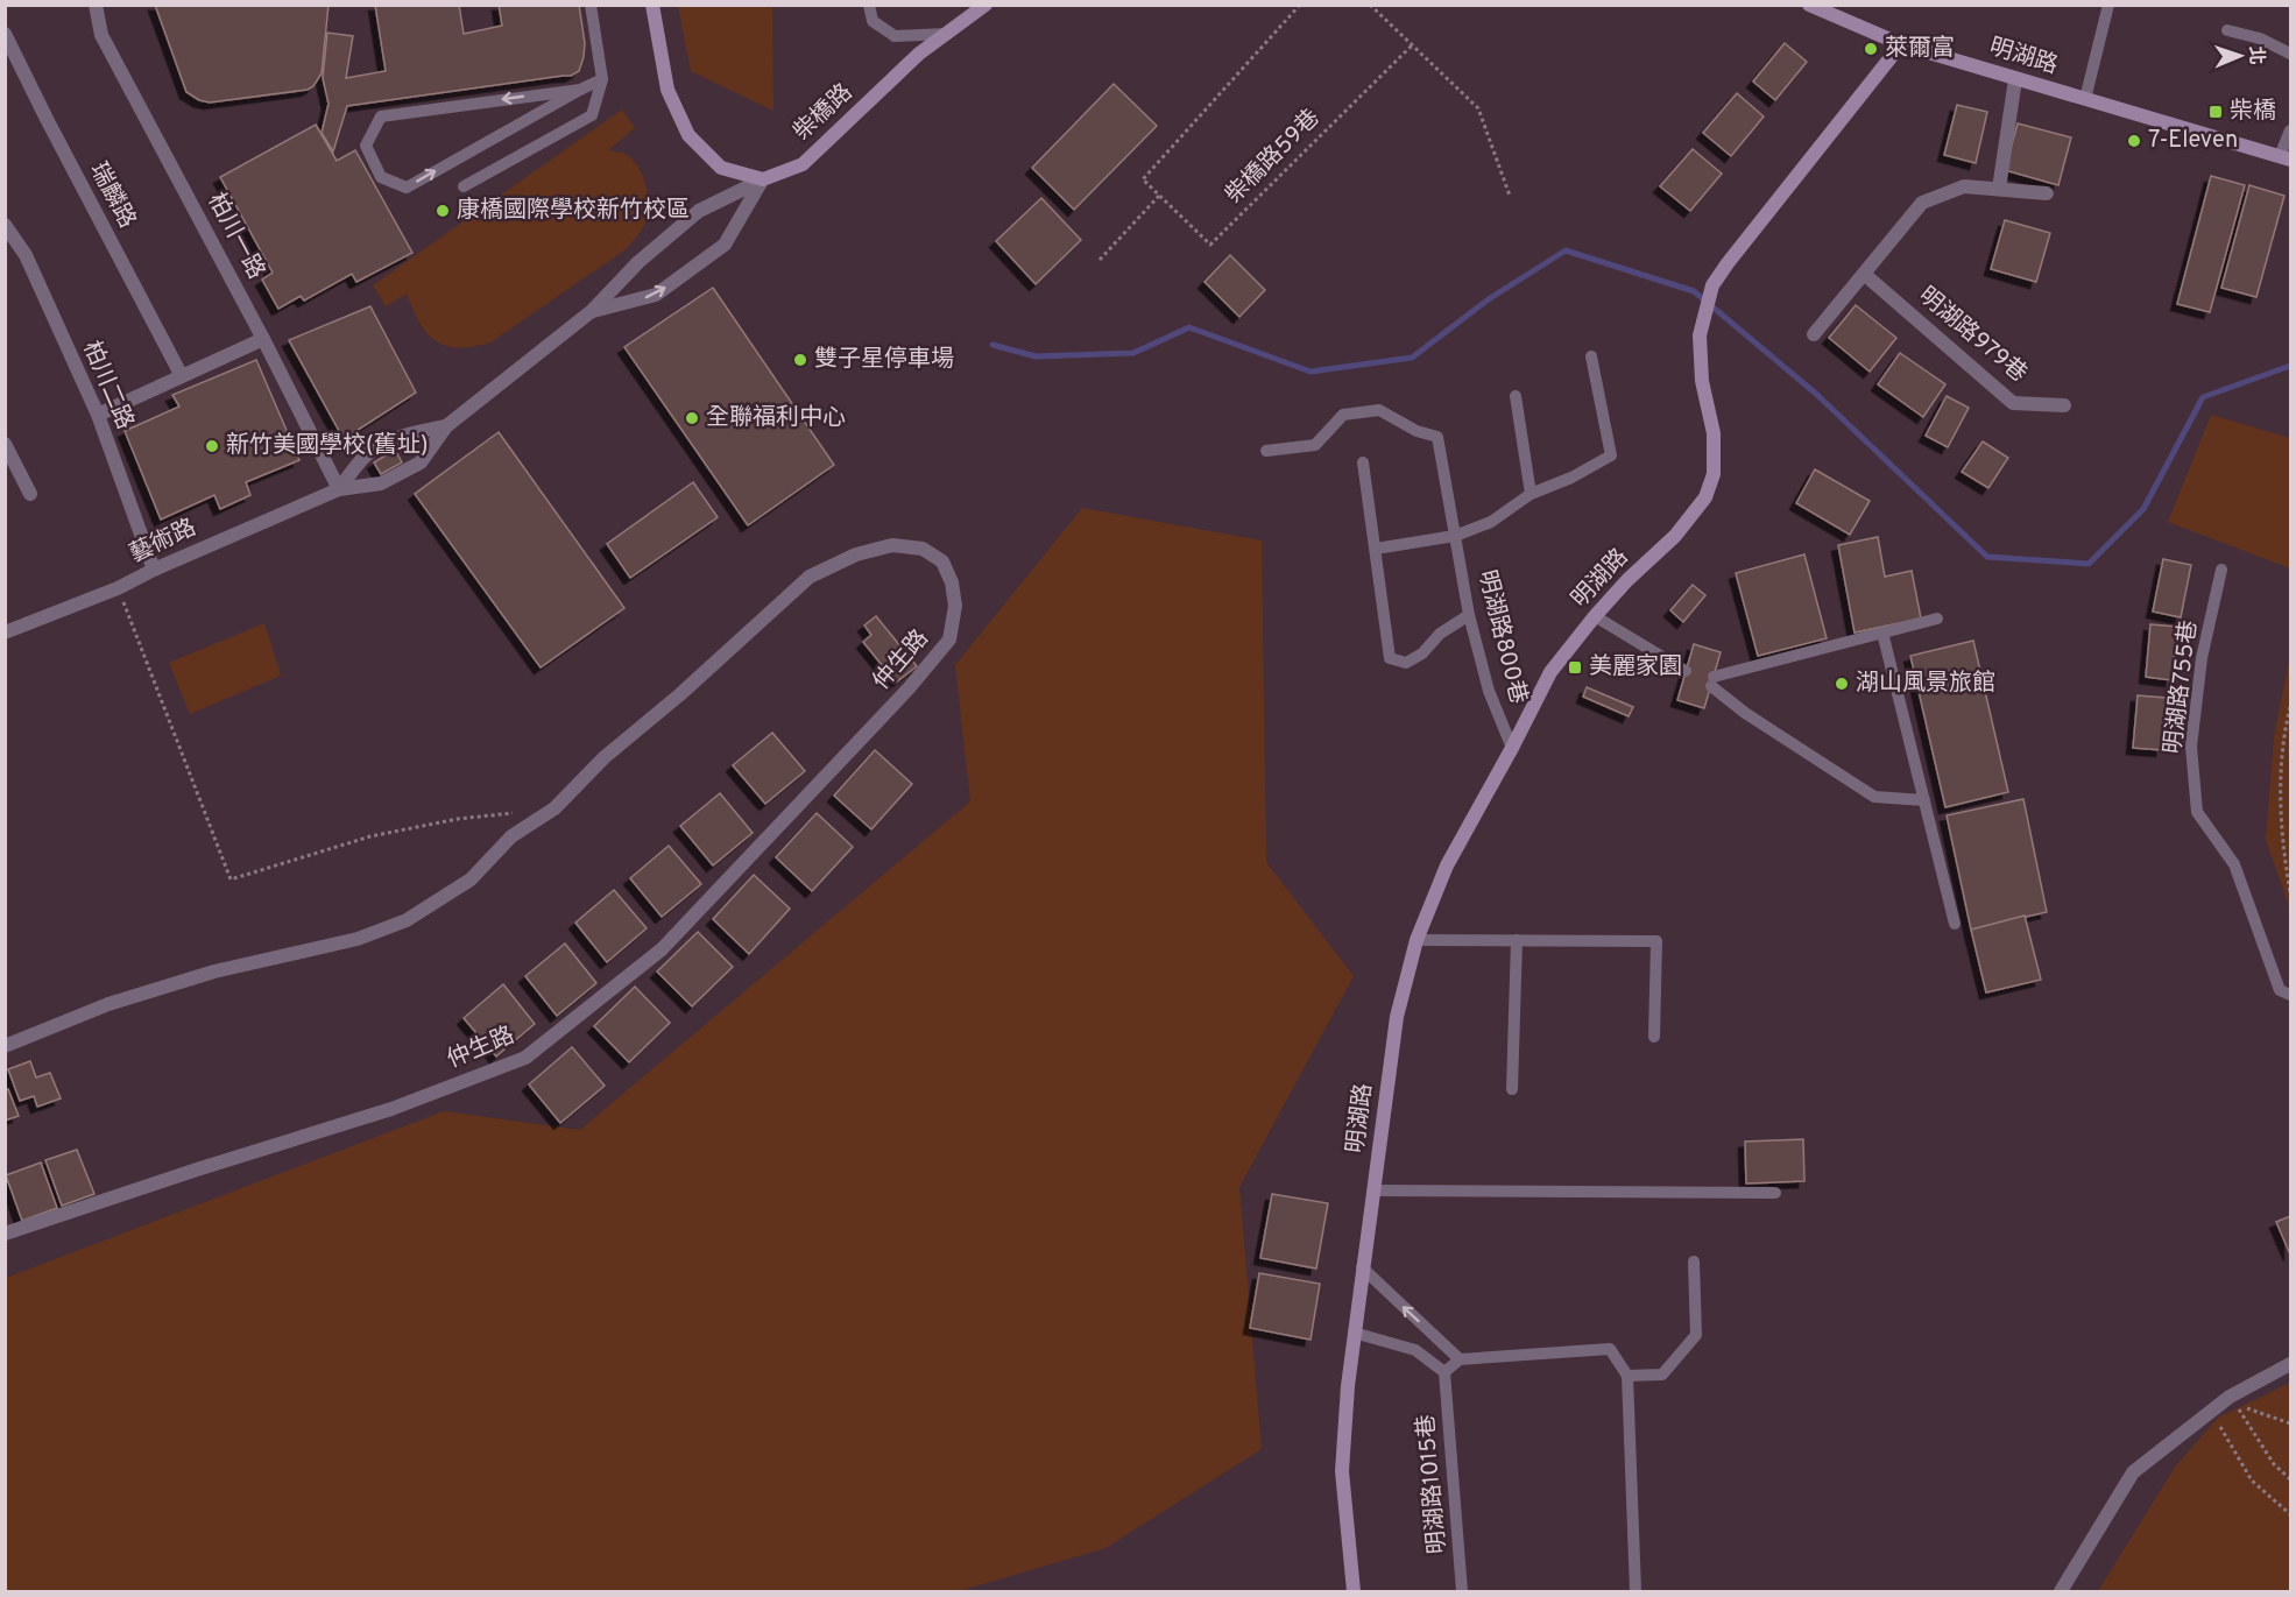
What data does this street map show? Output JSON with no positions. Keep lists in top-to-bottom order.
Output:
{
  "streets": {
    "street": [
      "明湖路",
      "柴橋路",
      "瑞麟路",
      "柏川一路",
      "明湖路979巷",
      "柏川二路",
      "藝術路",
      "仲生路"
    ],
    "lane": ["明湖路800巷", "明湖路755巷", "明湖路1015巷"],
    "path": ["柴橋路59巷"]
  },
  "crossings": [
    ["明湖路", "明湖路800巷"],
    ["柴橋路", "藝術路"],
    ["柏川一路", "藝術路"],
    ["柏川二路", "藝術路"]
  ],
  "places": {
    "other": [
      "萊爾富",
      "7-Eleven",
      "康橋國際學校新竹校區",
      "雙子星停車場",
      "全聯福利中心",
      "新竹美國學校(舊址)",
      "湖山風景旅館"
    ],
    "transit": ["柴橋", "美麗家園"]
  },
  "north": "right"
}
